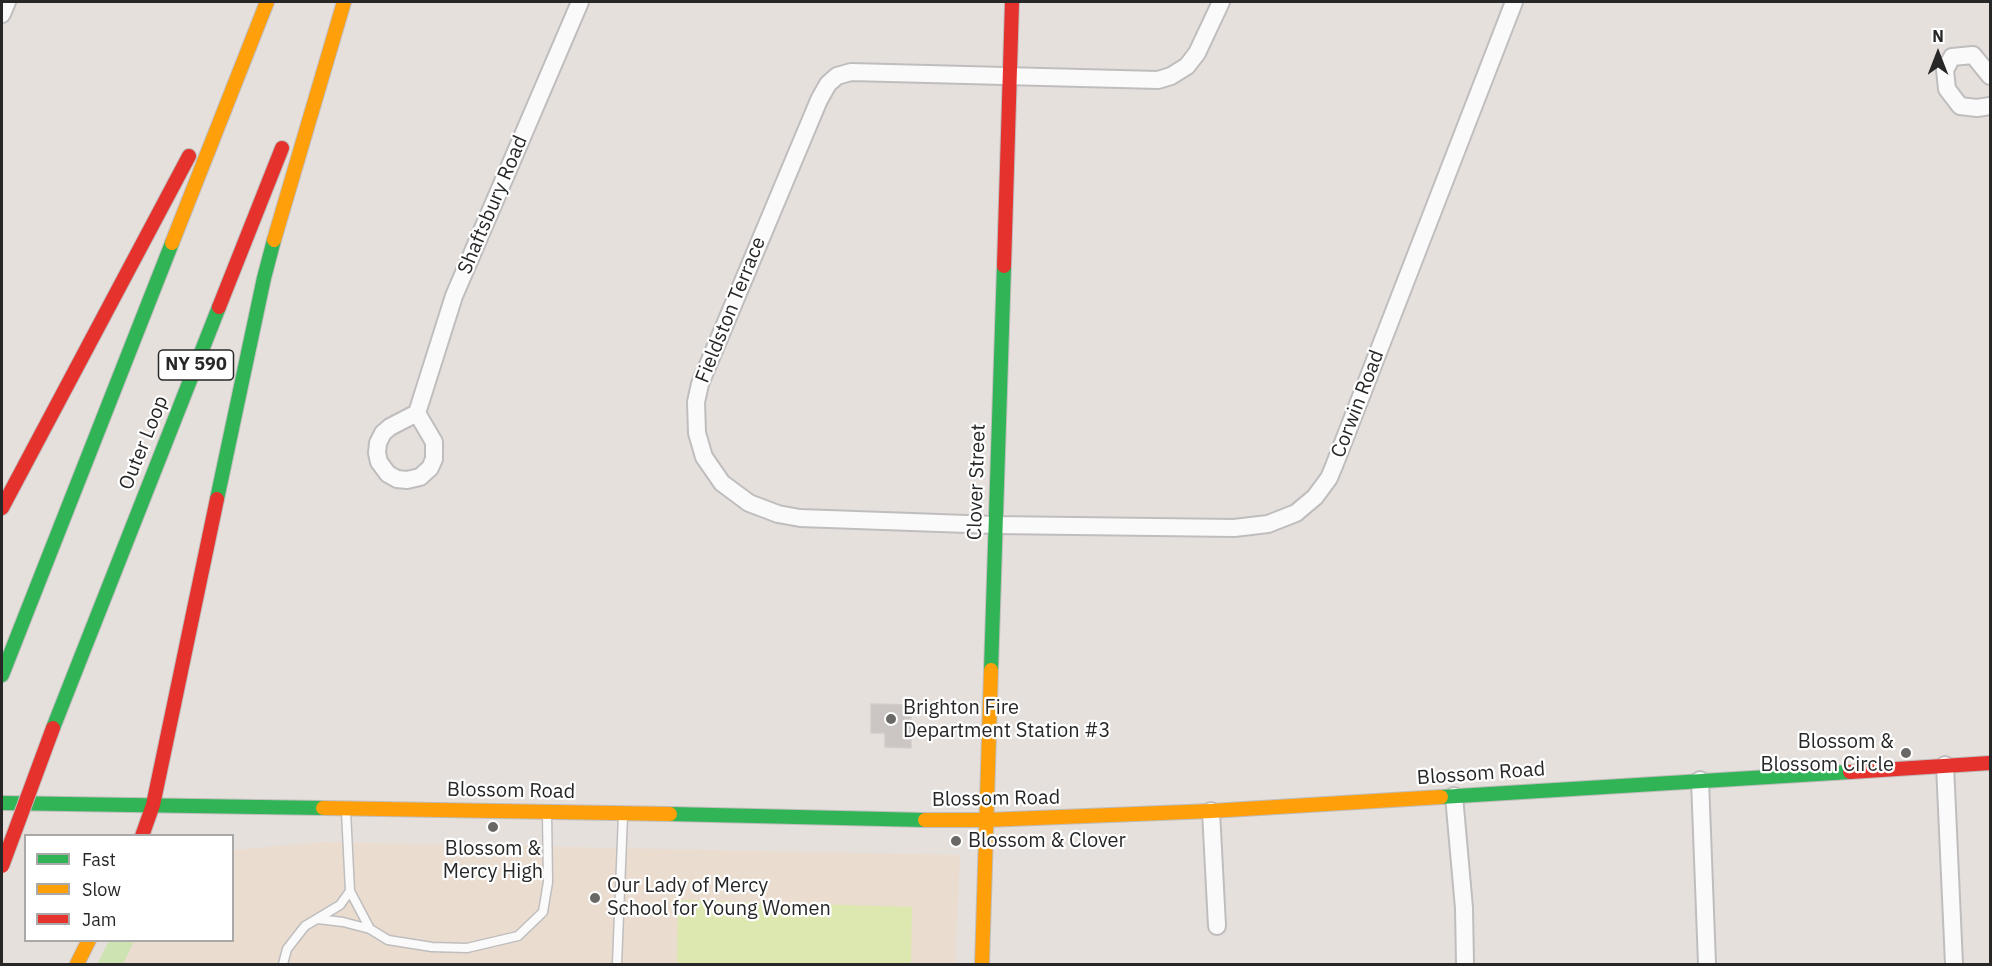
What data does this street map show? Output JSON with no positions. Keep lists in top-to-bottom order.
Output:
{
  "streets": {
    "main road": [
      "NY 590",
      "Outer Loop",
      "Clover Street",
      "Blossom Road"
    ],
    "street": ["Shaftsbury Road", "Fieldston Terrace", "Corwin Road"]
  },
  "crossings": [
    ["Fieldston Terrace", "Corwin Road"],
    ["Fieldston Terrace", "Clover Street"],
    ["Corwin Road", "Clover Street"],
    ["Clover Street", "Blossom Road"]
  ],
  "places": [
    "Brighton Fire Department Station #3",
    "Blossom & Blossom Circle",
    "Blossom & Mercy High",
    "Blossom & Clover",
    "Our Lady of Mercy School for Young Women"
  ],
  "legend": ["Fast", "Slow", "Jam"],
  "north": "top"
}
